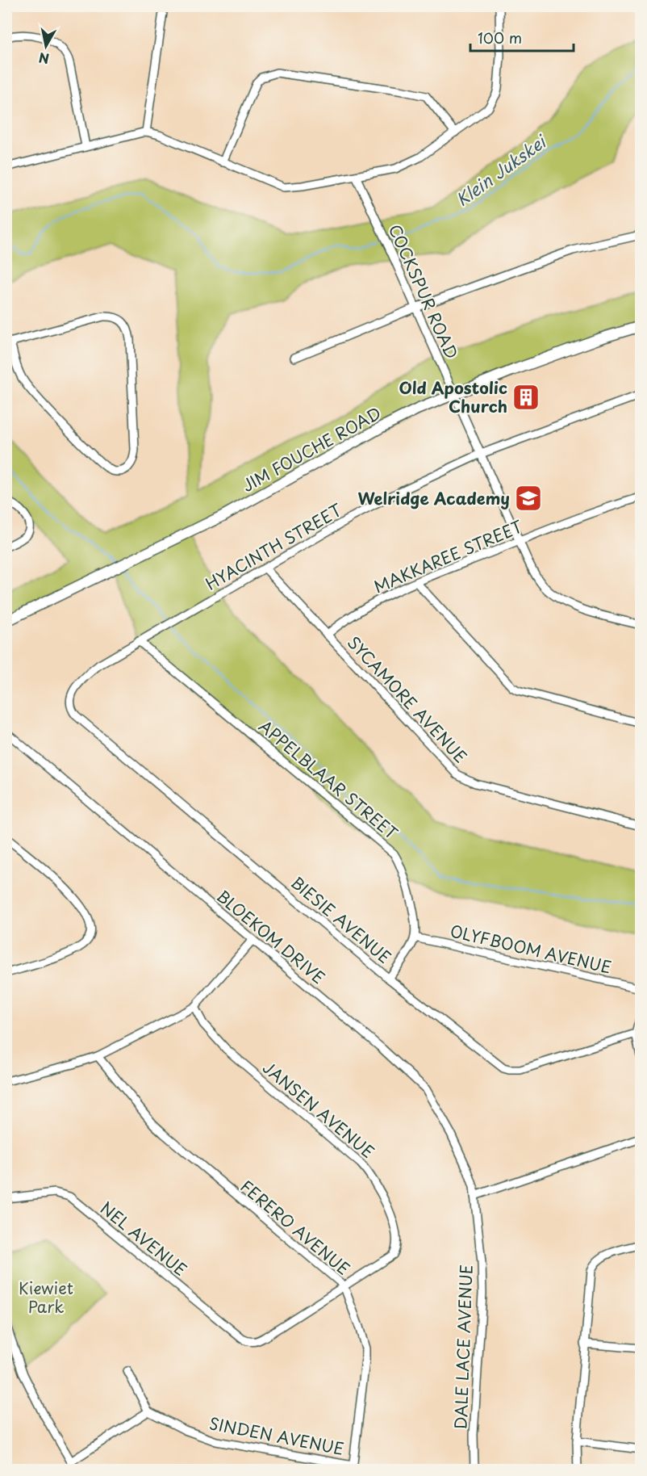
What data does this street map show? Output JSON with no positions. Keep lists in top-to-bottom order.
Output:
{
  "streets": {
    "street": [
      "COCKSPUR ROAD",
      "JIM FOUCHE ROAD",
      "HYACINTH STREET",
      "MAKKAREE STREET",
      "SYCAMORE AVENUE",
      "APPELBLAAR STREET",
      "BIESIE AVENUE",
      "BLOEKOM DRIVE",
      "OLYFBOOM AVENUE",
      "JANSEN AVENUE",
      "FERERO AVENUE",
      "NEL AVENUE",
      "DALE LACE AVENUE",
      "SINDEN AVENUE"
    ]
  },
  "crossings": [
    ["COCKSPUR ROAD", "JIM FOUCHE ROAD"],
    ["COCKSPUR ROAD", "HYACINTH STREET"],
    ["COCKSPUR ROAD", "MAKKAREE STREET"],
    ["HYACINTH STREET", "SYCAMORE AVENUE"],
    ["HYACINTH STREET", "APPELBLAAR STREET"],
    ["HYACINTH STREET", "BIESIE AVENUE"],
    ["MAKKAREE STREET", "SYCAMORE AVENUE"],
    ["APPELBLAAR STREET", "OLYFBOOM AVENUE"],
    ["BLOEKOM DRIVE", "DALE LACE AVENUE"],
    ["JANSEN AVENUE", "FERERO AVENUE"],
    ["JANSEN AVENUE", "NEL AVENUE"],
    ["FERERO AVENUE", "SINDEN AVENUE"]
  ],
  "water": ["Klein Jukskei"],
  "parks": ["Kiewiet Park"],
  "places": {
    "building": ["Old Apostolic Church"],
    "school or university": ["Welridge Academy"]
  },
  "scale_bar": "100 m",
  "north": "bottom"
}
